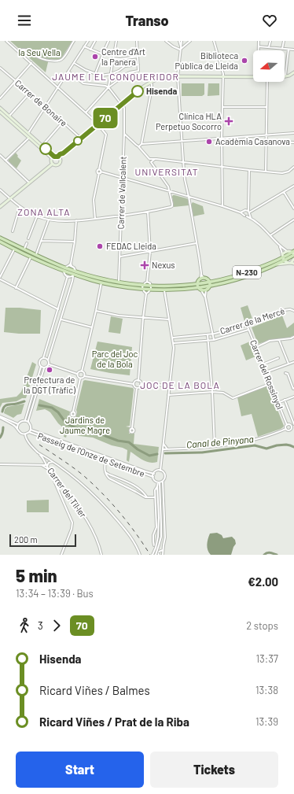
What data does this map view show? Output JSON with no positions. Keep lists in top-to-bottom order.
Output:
{
  "streets": {
    "main road": ["N-230"],
    "street": [
      "Carrer de Bonaire",
      "Carrer de Vallcalent",
      "Carrer de la Mercè",
      "Carrer del Rossinyol",
      "Passeig de l'Onze de Setembre",
      "Carrer del Til·ler"
    ]
  },
  "crossings": [
    ["Carrer de Vallcalent", "N-230"],
    ["Carrer de la Mercè", "Carrer del Rossinyol"],
    ["Passeig de l'Onze de Setembre", "Carrer del Til·ler"]
  ],
  "districts": [
    "JAUME I EL CONQUERIDOR",
    "UNIVERSITAT",
    "ZONA ALTA",
    "JOC DE LA BOLA"
  ],
  "water": ["Canal de Pinyana"],
  "parks": ["la Seu Vella", "Parc del Joc de la Bola", "Jardins de Jaume Magre"],
  "places": {
    "other": [
      "Centre d'Art la Panera",
      "Biblioteca Pública de Lleida",
      "Hisenda",
      "Acadèmia Casanova",
      "FEDAC Lleida",
      "Prefectura de la DGT (Tràfic)"
    ],
    "health": ["Clínica HLA Perpetuo Socorro", "Nexus"]
  },
  "lines": ["bus line 70"],
  "scale_bar": "200 m",
  "north": "left",
  "page": {
    "header": "Transo",
    "on_map": "70",
    "scale": "200 m",
    "heading": ["5 min", "13:34 – 13:39 · Bus", "€2.00"],
    "legs": ["3", "70", "2 stops"],
    "list": [
      {
        "name": "Hisenda",
        "value": "13:37"
      },
      {
        "name": "Ricard Viñes / Balmes",
        "value": "13:38"
      },
      {
        "name": "Ricard Viñes / Prat de la Riba",
        "value": "13:39"
      }
    ],
    "buttons": ["Start", "Tickets"]
  }
}
